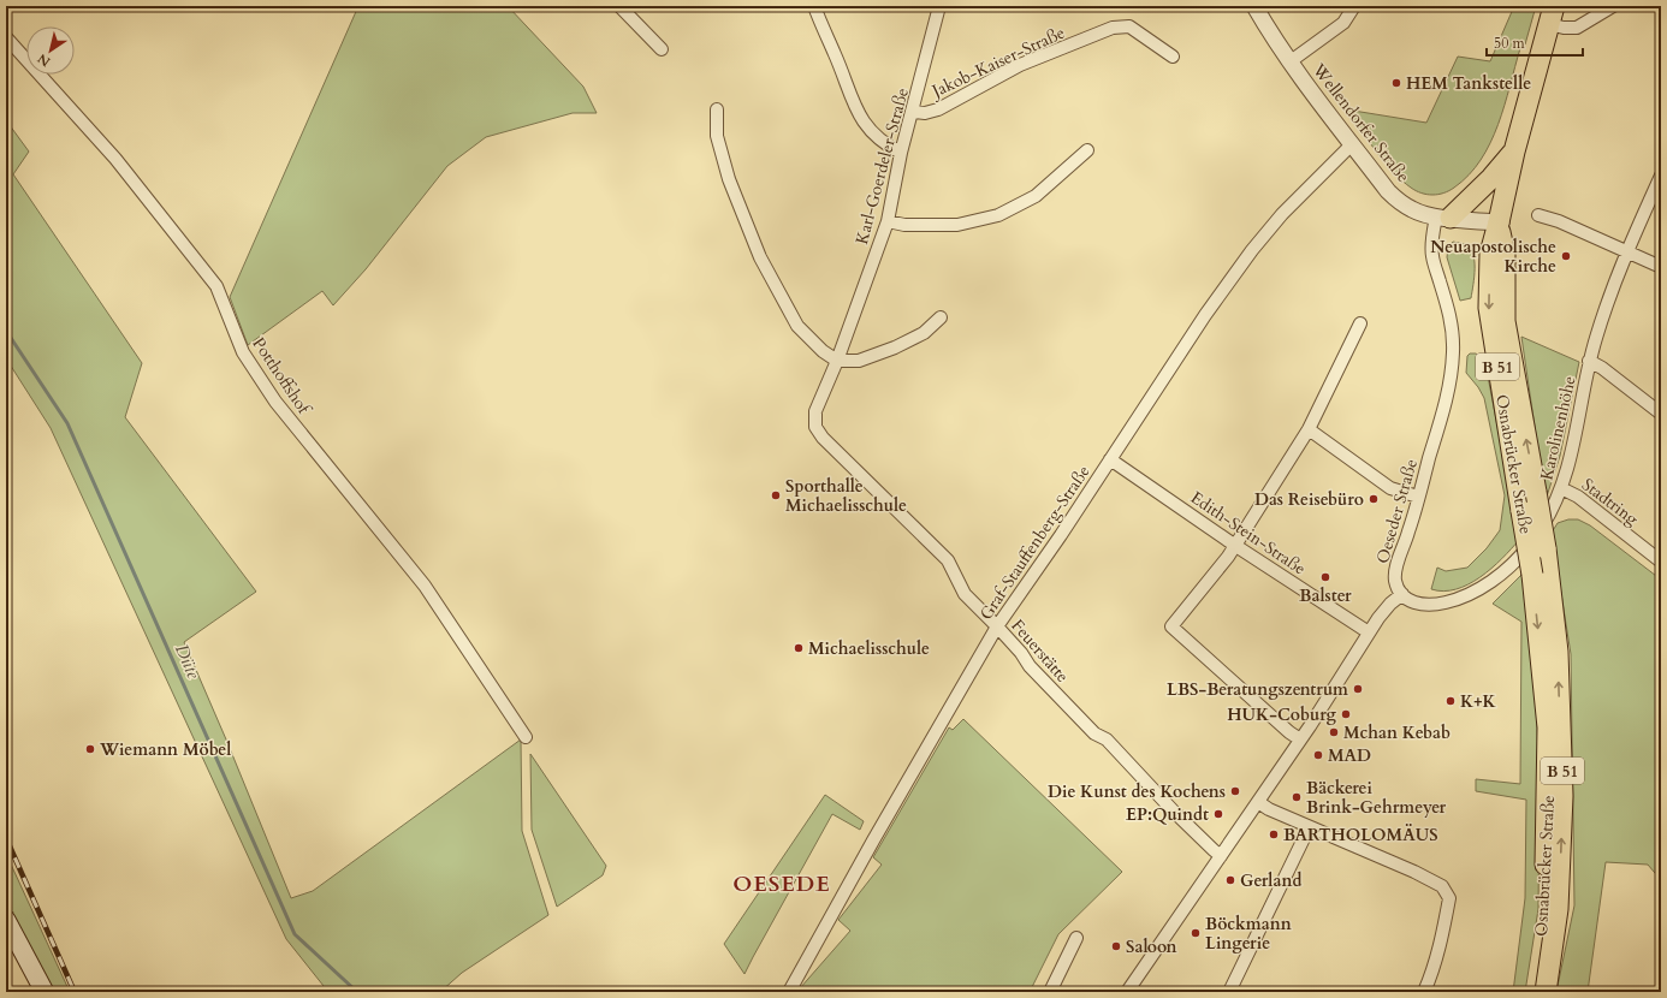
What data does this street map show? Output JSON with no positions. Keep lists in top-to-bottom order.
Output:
{
  "streets": {
    "main road": ["B 51", "Osnabrücker Straße"],
    "street": [
      "Jakob-Kaiser-Straße",
      "Wellendorfer Straße",
      "Karl-Goerdeler-Straße",
      "Potthoffshof",
      "Karolinenhöhe",
      "Stadtring",
      "Oeseder Straße",
      "Edith-Stein-Straße",
      "Graf-Stauffenberg-Straße",
      "Feuerstätte"
    ]
  },
  "crossings": [
    ["Jakob-Kaiser-Straße", "Karl-Goerdeler-Straße"],
    ["Wellendorfer Straße", "B 51"],
    ["Wellendorfer Straße", "Osnabrücker Straße"],
    ["Wellendorfer Straße", "Oeseder Straße"],
    ["Wellendorfer Straße", "Graf-Stauffenberg-Straße"],
    ["Karl-Goerdeler-Straße", "Feuerstätte"],
    ["B 51", "Osnabrücker Straße"],
    ["Karolinenhöhe", "Stadtring"],
    ["Karolinenhöhe", "Oeseder Straße"],
    ["Edith-Stein-Straße", "Graf-Stauffenberg-Straße"],
    ["Graf-Stauffenberg-Straße", "Feuerstätte"]
  ],
  "districts": ["OESEDE"],
  "water": ["Düte"],
  "places": [
    "HEM Tankstelle",
    "Neuapostolische Kirche",
    "Sporthalle Michaelisschule",
    "Das Reisebüro",
    "Balster",
    "Michaelisschule",
    "LBS-Beratungszentrum",
    "K+K",
    "HUK-Coburg",
    "Mchan Kebab",
    "Wiemann Möbel",
    "MAD",
    "Die Kunst des Kochens",
    "Bäckerei Brink-Gehrmeyer",
    "EP:Quindt",
    "BARTHOLOMÄUS",
    "Gerland",
    "Böckmann Lingerie",
    "Saloon"
  ],
  "scale_bar": "50 m",
  "north": "bottom left"
}
